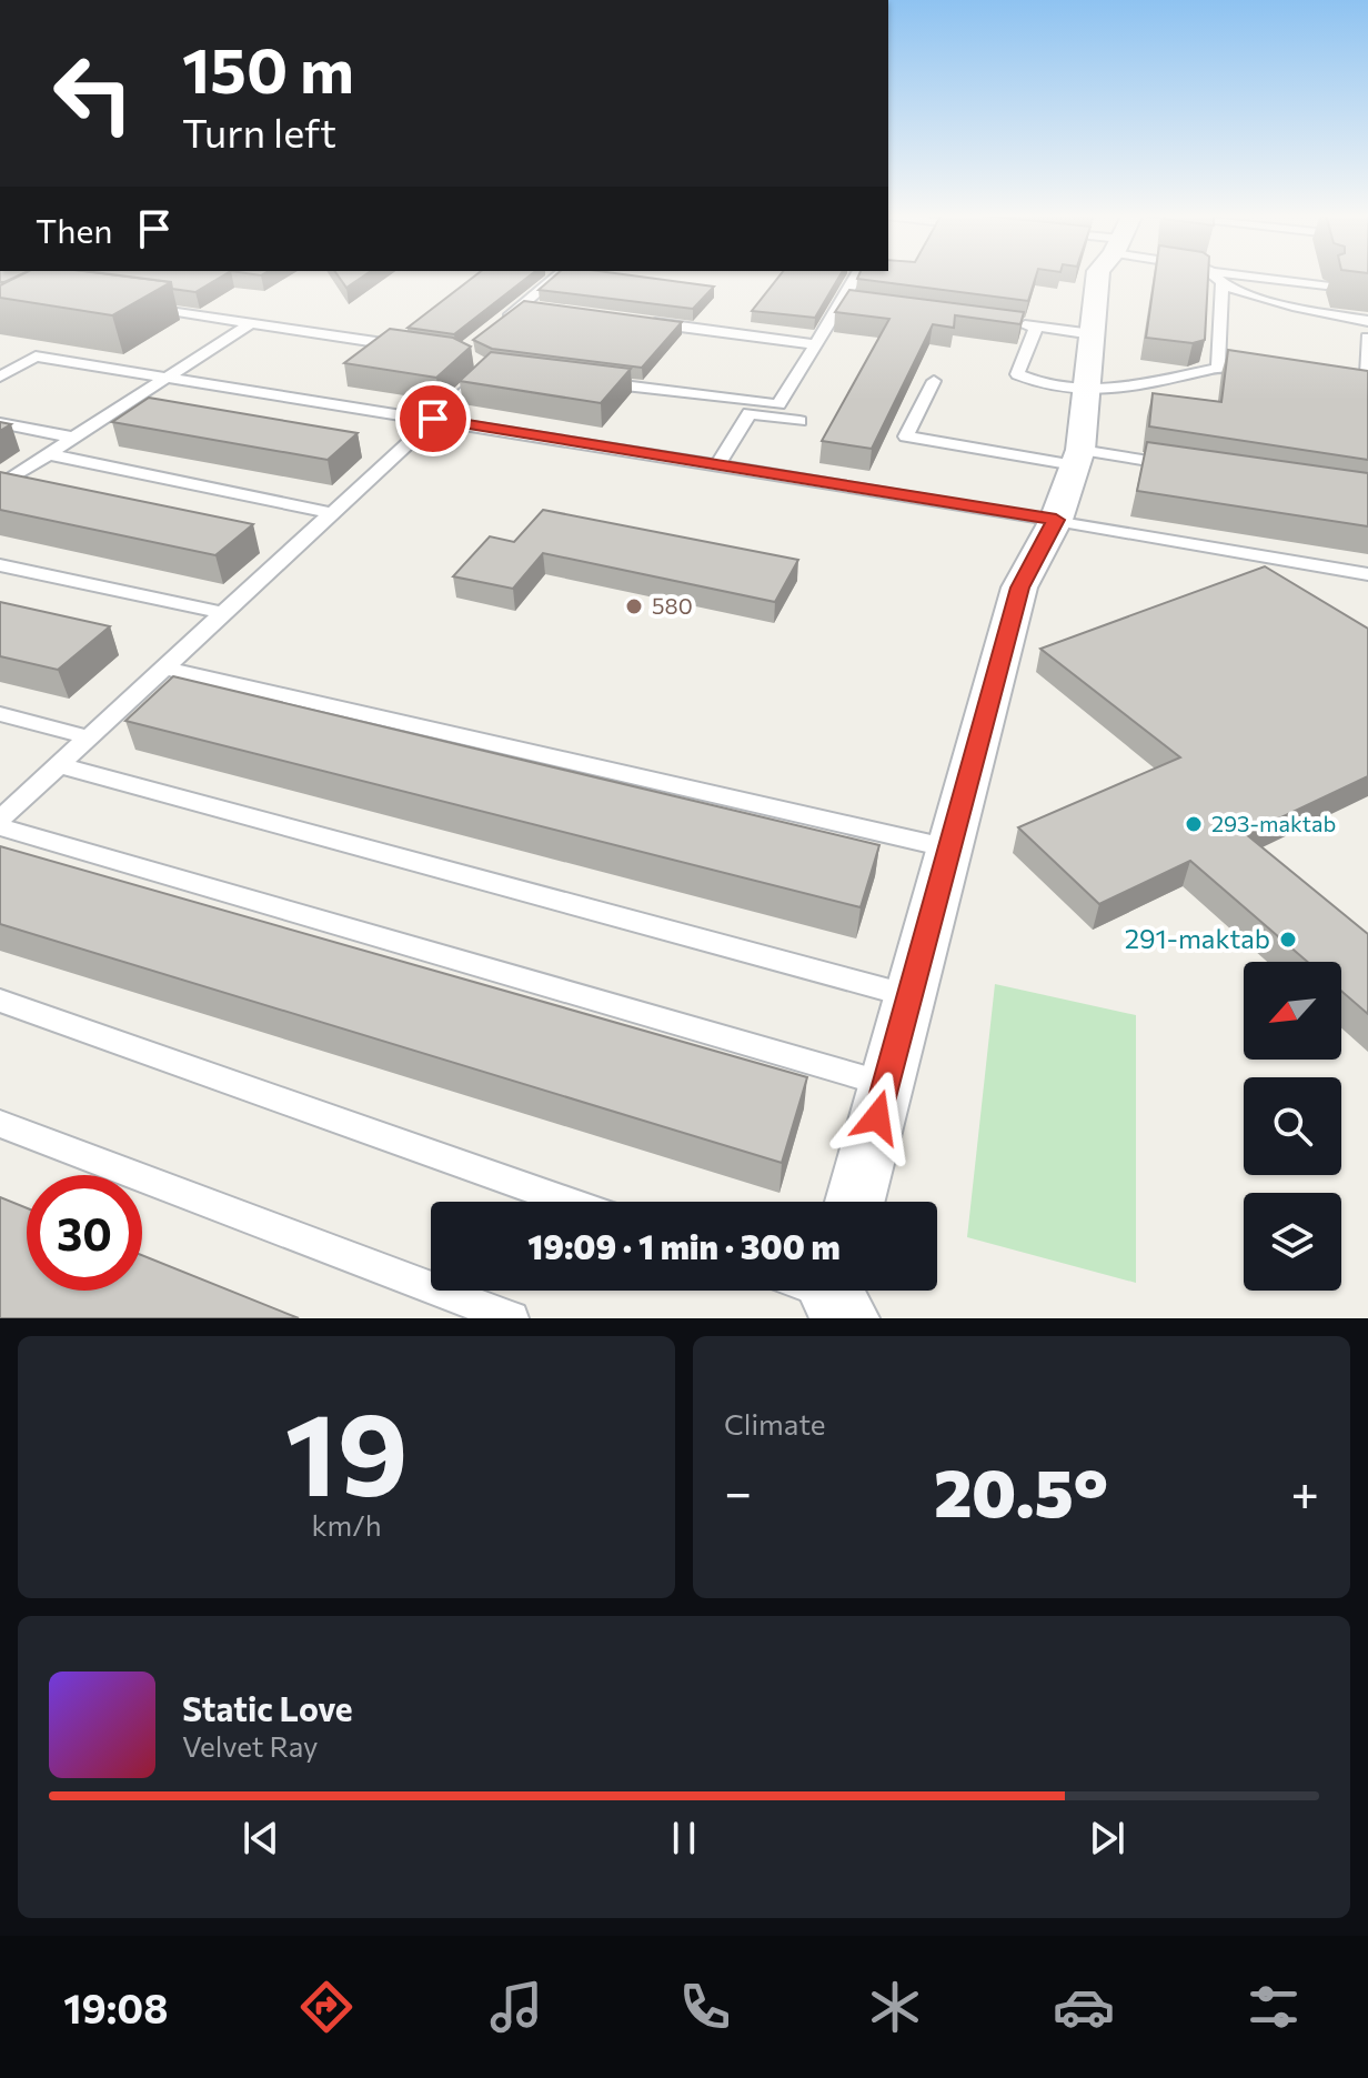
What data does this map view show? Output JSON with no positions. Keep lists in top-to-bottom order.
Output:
{
  "places": ["580", "293-maktab", "291-maktab"],
  "north": "bottom left",
  "page": {
    "turn": ["150 m", "Turn left"],
    "then": "Then",
    "limit": "30",
    "trip": "19:09 · 1 min · 300 m",
    "tile": [
      ["19", "km/h"],
      "Climate"
    ],
    "heat": ["−", "20.5°", "+"],
    "song": ["Static Love", "Velvet Ray"],
    "tabs": "19:08"
  }
}
